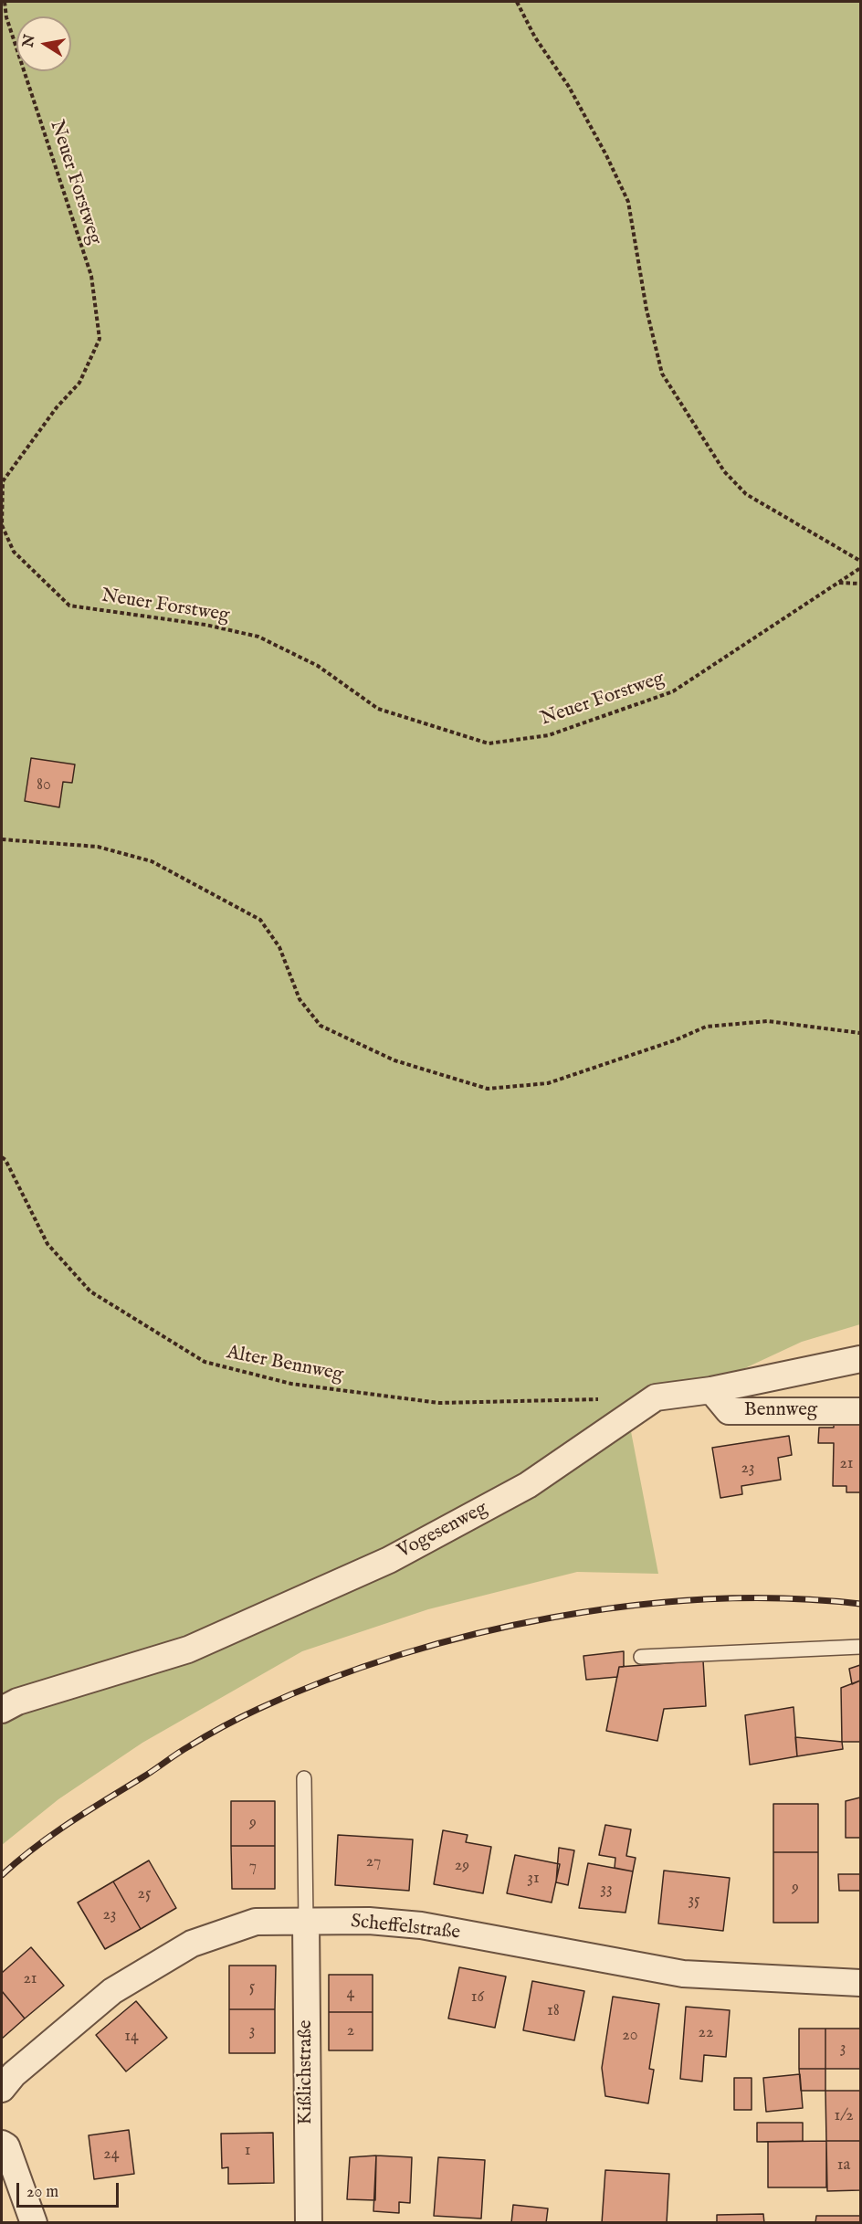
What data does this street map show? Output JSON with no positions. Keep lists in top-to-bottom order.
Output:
{
  "streets": {
    "street": [
      "Bennweg",
      "Vogesenweg",
      "Scheffelstraße",
      "Kißlichstraße"
    ],
    "path": ["Neuer Forstweg", "Alter Bennweg"]
  },
  "crossings": [
    ["Bennweg", "Vogesenweg"],
    ["Scheffelstraße", "Kißlichstraße"]
  ],
  "house_numbers": [
    "80",
    "21",
    "23",
    "9",
    "27",
    "29",
    "7",
    "31",
    "9",
    "33",
    "25",
    "35",
    "23",
    "21",
    "5",
    "4",
    "16",
    "18",
    "3",
    "2",
    "22",
    "20",
    "14",
    "3",
    "1/2",
    "1",
    "24",
    "1a"
  ],
  "scale_bar": "20 m",
  "north": "left"
}
